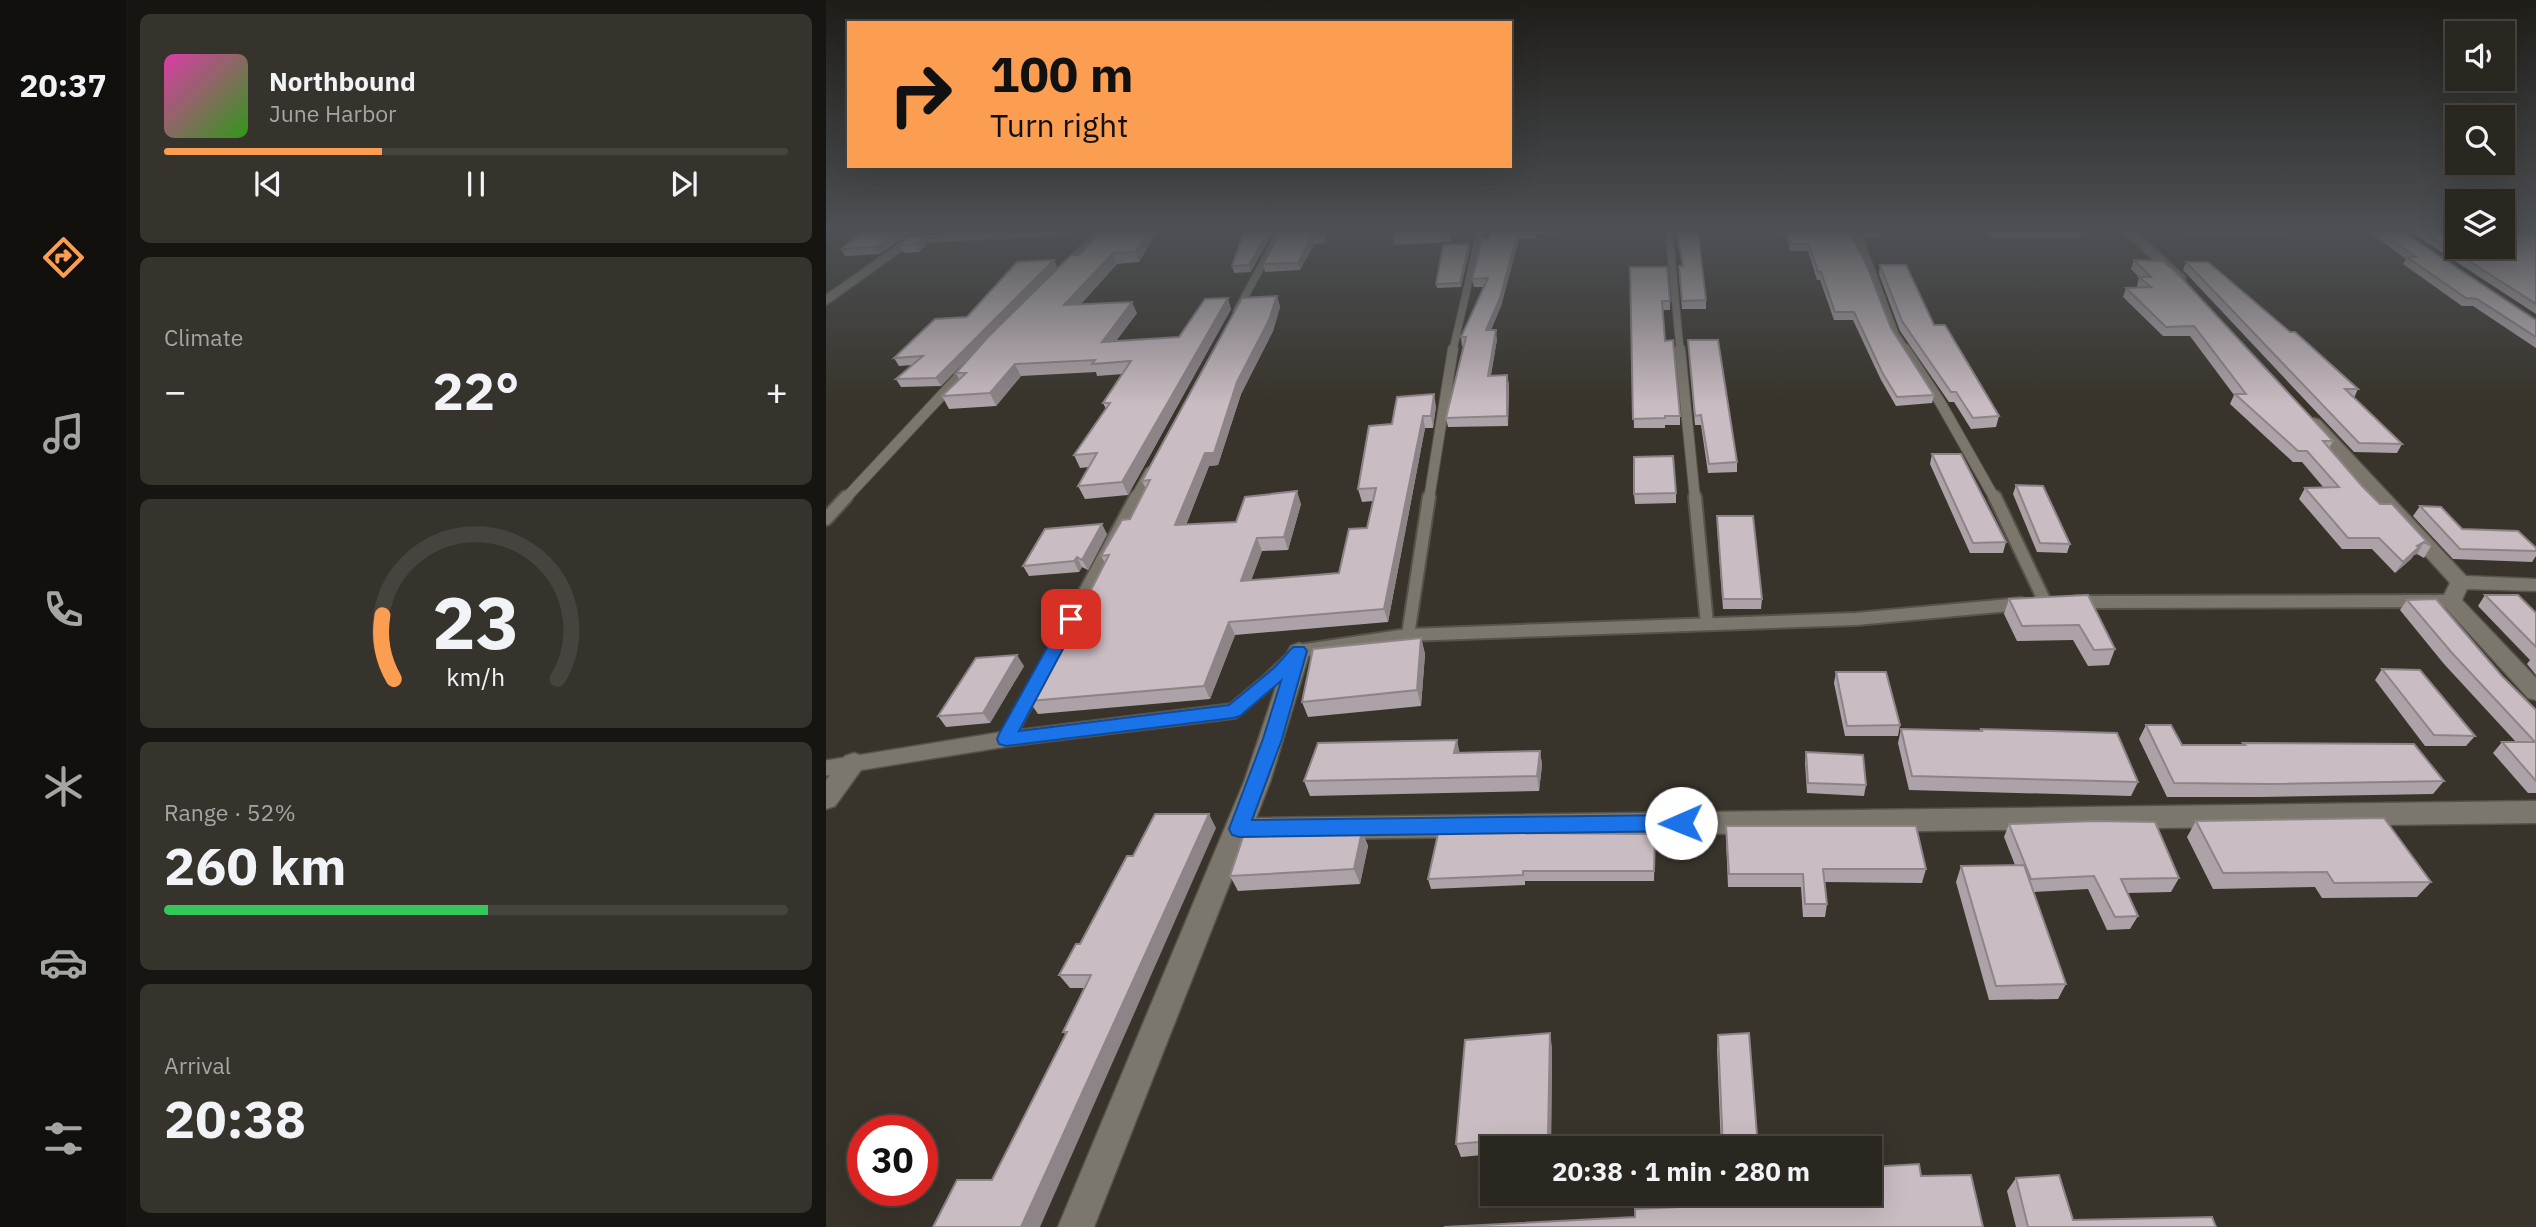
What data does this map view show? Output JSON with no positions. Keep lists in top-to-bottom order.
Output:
{
  "page": {
    "tabs": "20:37",
    "turn": ["100 m", "Turn right"],
    "song": ["Northbound", "June Harbor"],
    "tile": [
      "Climate",
      ["Range · 52%", "260 km"],
      ["Arrival", "20:38"]
    ],
    "heat": ["−", "22°", "+"],
    "limit": "30",
    "trip": "20:38 · 1 min · 280 m",
    "gauge": ["23", "km/h"]
  }
}
